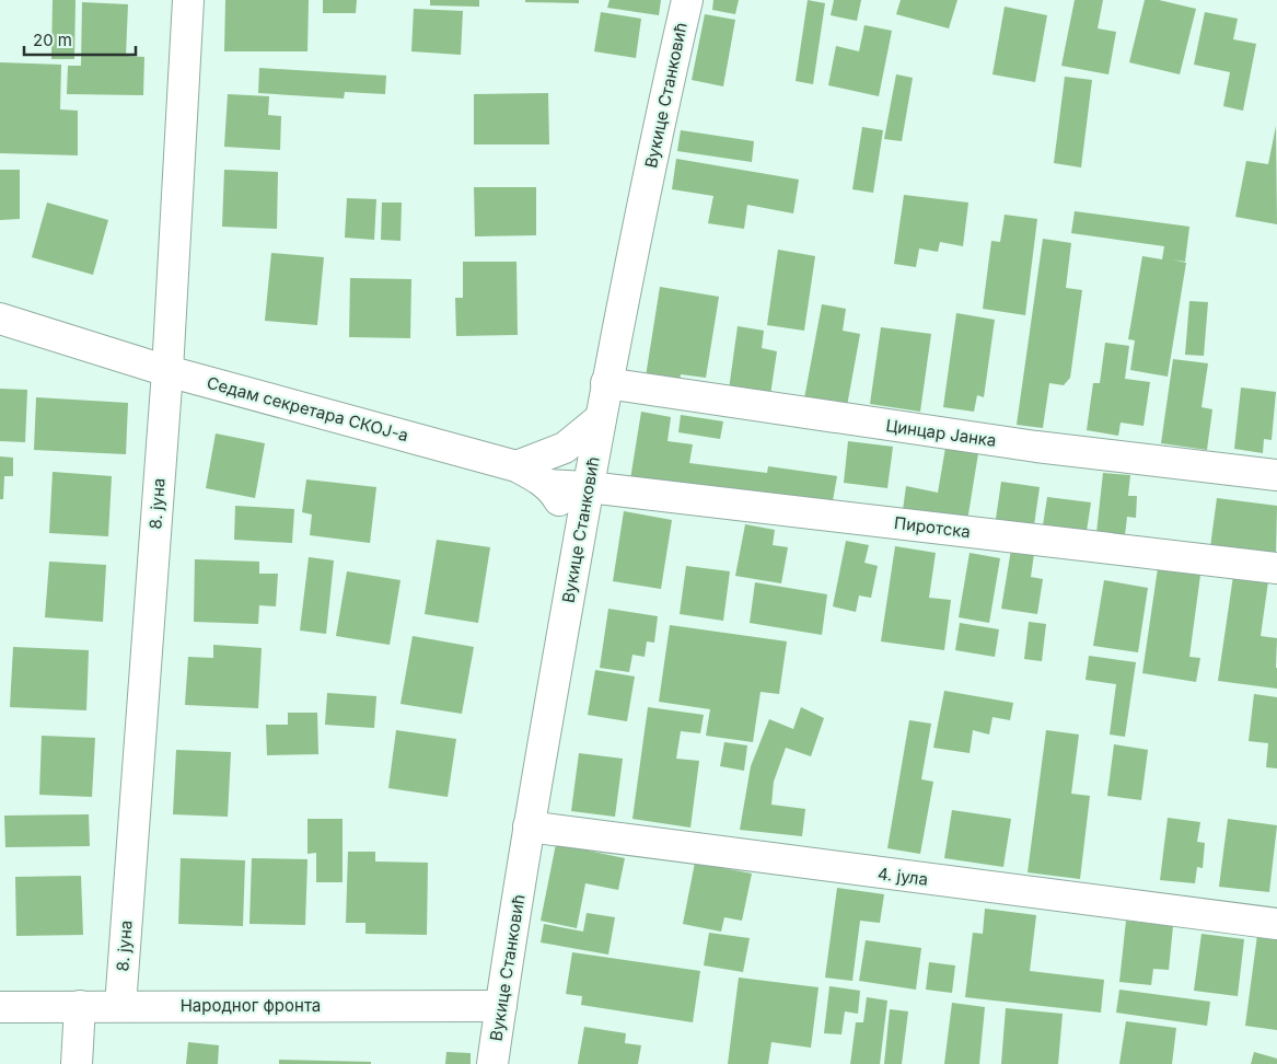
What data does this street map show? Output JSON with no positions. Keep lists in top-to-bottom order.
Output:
{
  "streets": {
    "street": [
      "Вукице Станковић",
      "Седам секретара СКОЈ-а",
      "Цинцар Јанка",
      "8. јуна",
      "Пиротска",
      "4. јула",
      "Народног фронта"
    ]
  },
  "crossings": [
    ["Вукице Станковић", "Седам секретара СКОЈ-а"],
    ["Вукице Станковић", "Цинцар Јанка"],
    ["Вукице Станковић", "Пиротска"],
    ["Вукице Станковић", "4. јула"],
    ["Вукице Станковић", "Народног фронта"],
    ["Седам секретара СКОЈ-а", "8. јуна"],
    ["Седам секретара СКОЈ-а", "Пиротска"],
    ["8. јуна", "Народног фронта"]
  ],
  "scale_bar": "20 m"
}
